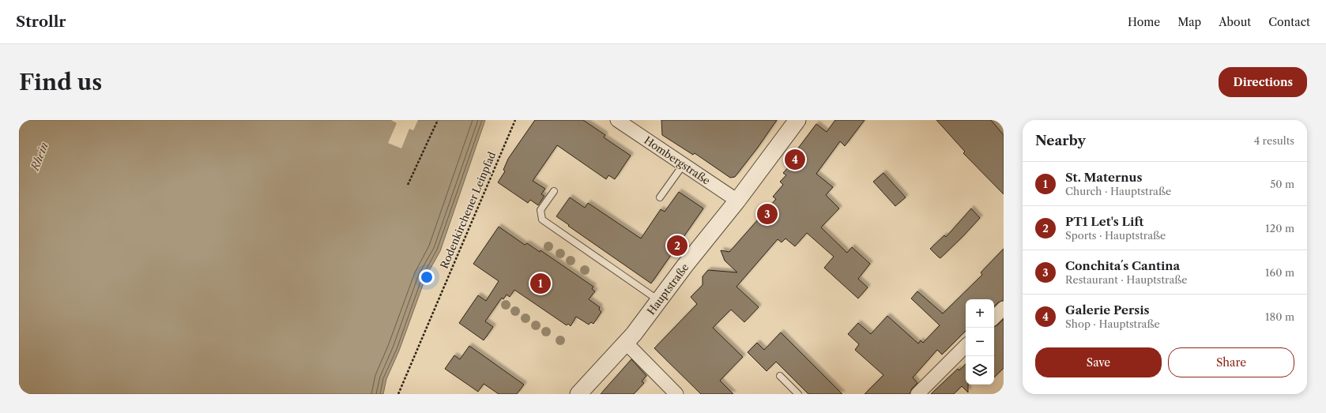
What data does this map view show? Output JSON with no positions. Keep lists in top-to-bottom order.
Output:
{
  "streets": {
    "street": ["Hombergstraße", "Hauptstraße"],
    "path": ["Rodenkirchener Leinpfad"]
  },
  "crossings": [
    ["Hombergstraße", "Hauptstraße"]
  ],
  "water": ["Rhein"],
  "page": {
    "header": "Strollr",
    "nav": [
      "Home",
      "Map",
      "About",
      "Contact"
    ],
    "buttons": [
      "Directions",
      ["Save", "Share"]
    ],
    "title": "Find us",
    "heading": ["Nearby", "4 results"],
    "pins": [
      "4",
      "3",
      "2",
      "1"
    ],
    "list": [
      {
        "mark": "1",
        "name": "St. Maternus",
        "note": "Church · Hauptstraße",
        "value": "50 m"
      },
      {
        "mark": "2",
        "name": "PT1 Let's Lift",
        "note": "Sports · Hauptstraße",
        "value": "120 m"
      },
      {
        "mark": "3",
        "name": "Conchita´s Cantina",
        "note": "Restaurant · Hauptstraße",
        "value": "160 m"
      },
      {
        "mark": "4",
        "name": "Galerie Persis",
        "note": "Shop · Hauptstraße",
        "value": "180 m"
      }
    ],
    "map_buttons": ["+", "−"]
  }
}
